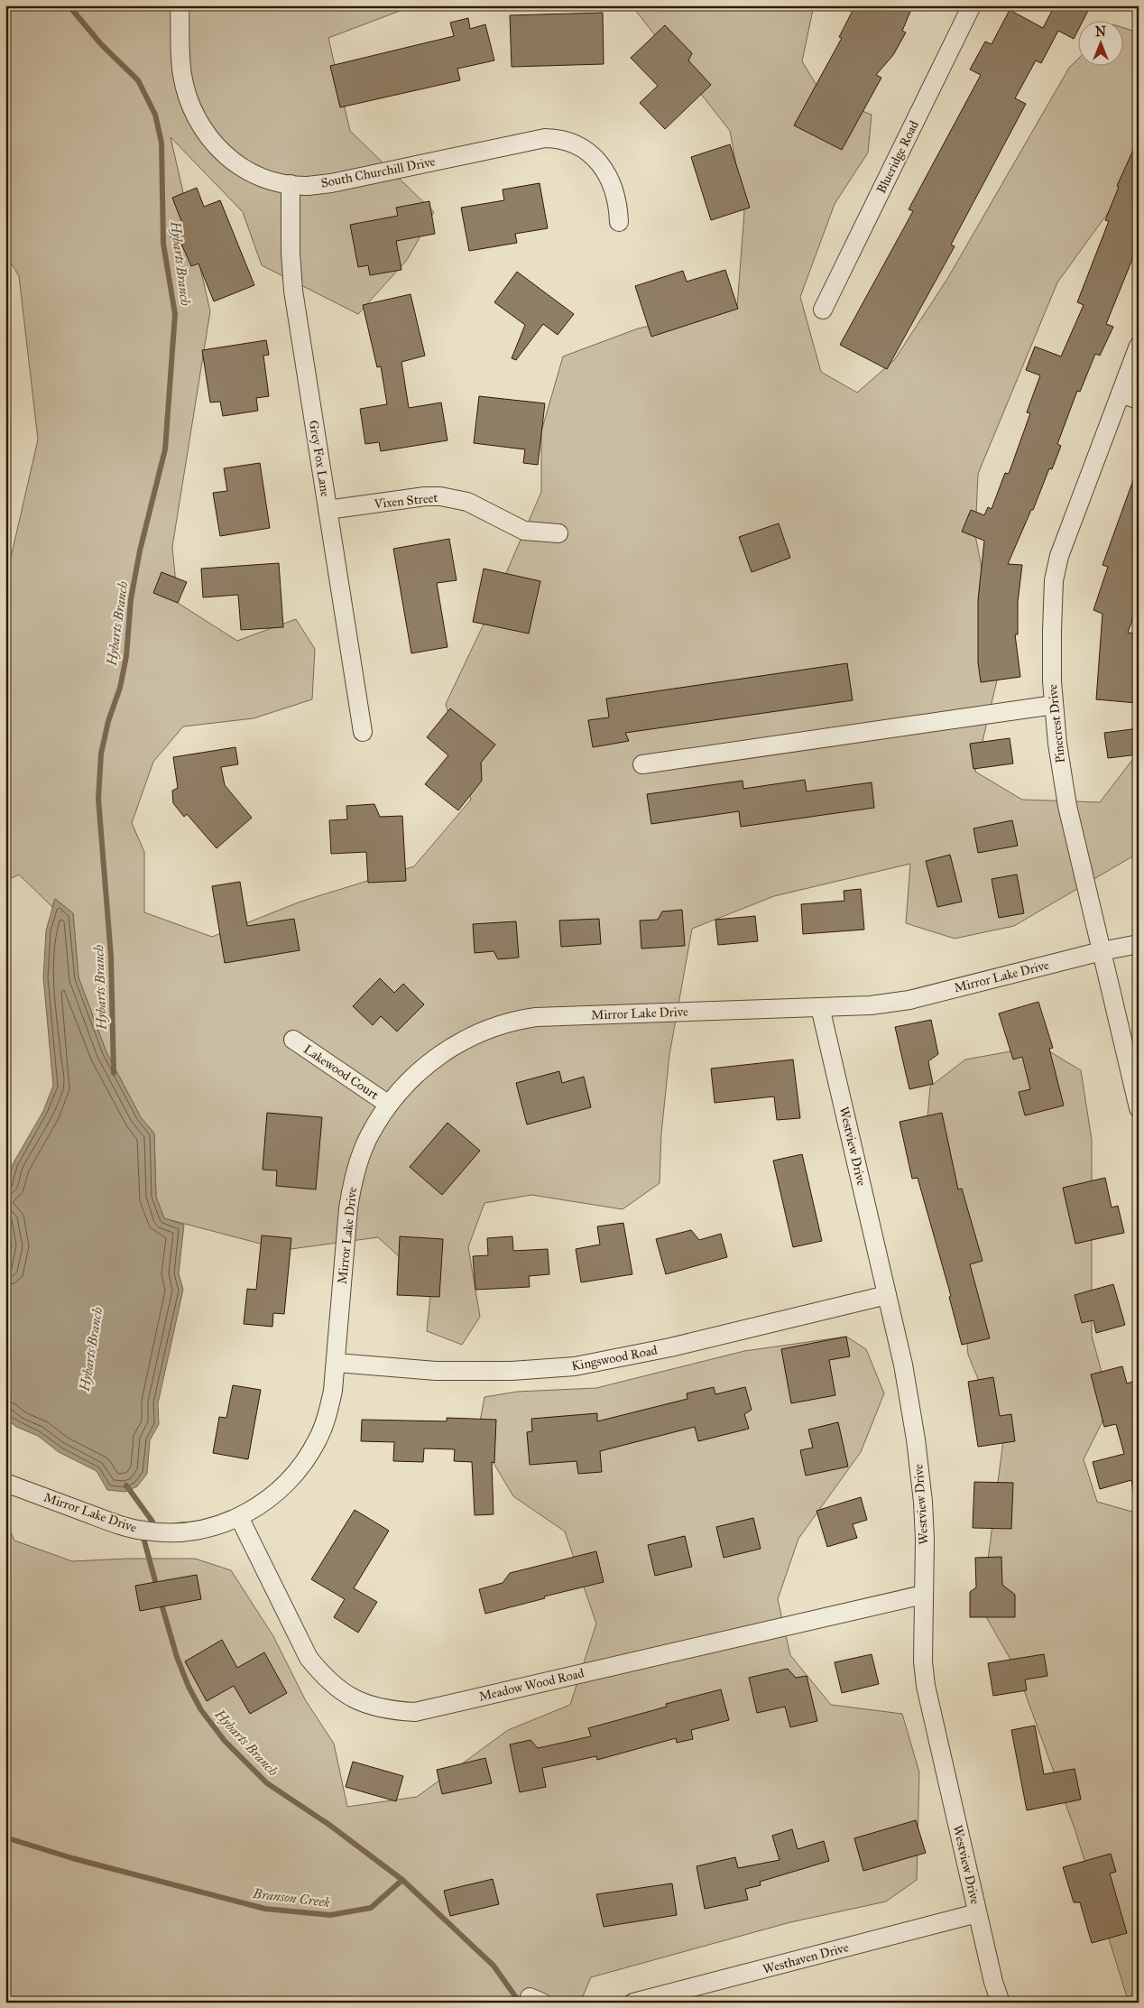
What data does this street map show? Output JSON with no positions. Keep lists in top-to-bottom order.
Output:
{
  "streets": {
    "street": [
      "Blueridge Road",
      "South Churchill Drive",
      "Grey Fox Lane",
      "Vixen Street",
      "Pinecrest Drive",
      "Mirror Lake Drive",
      "Lakewood Court",
      "Westview Drive",
      "Kingswood Road",
      "Meadow Wood Road",
      "Westhaven Drive"
    ]
  },
  "crossings": [
    ["South Churchill Drive", "Grey Fox Lane"],
    ["Grey Fox Lane", "Vixen Street"],
    ["Pinecrest Drive", "Mirror Lake Drive"],
    ["Mirror Lake Drive", "Lakewood Court"],
    ["Mirror Lake Drive", "Westview Drive"],
    ["Mirror Lake Drive", "Kingswood Road"],
    ["Mirror Lake Drive", "Meadow Wood Road"],
    ["Westview Drive", "Kingswood Road"],
    ["Westview Drive", "Meadow Wood Road"],
    ["Westview Drive", "Westhaven Drive"]
  ],
  "water": ["Hybarts Branch", "Branson Creek"],
  "north": "top"
}
